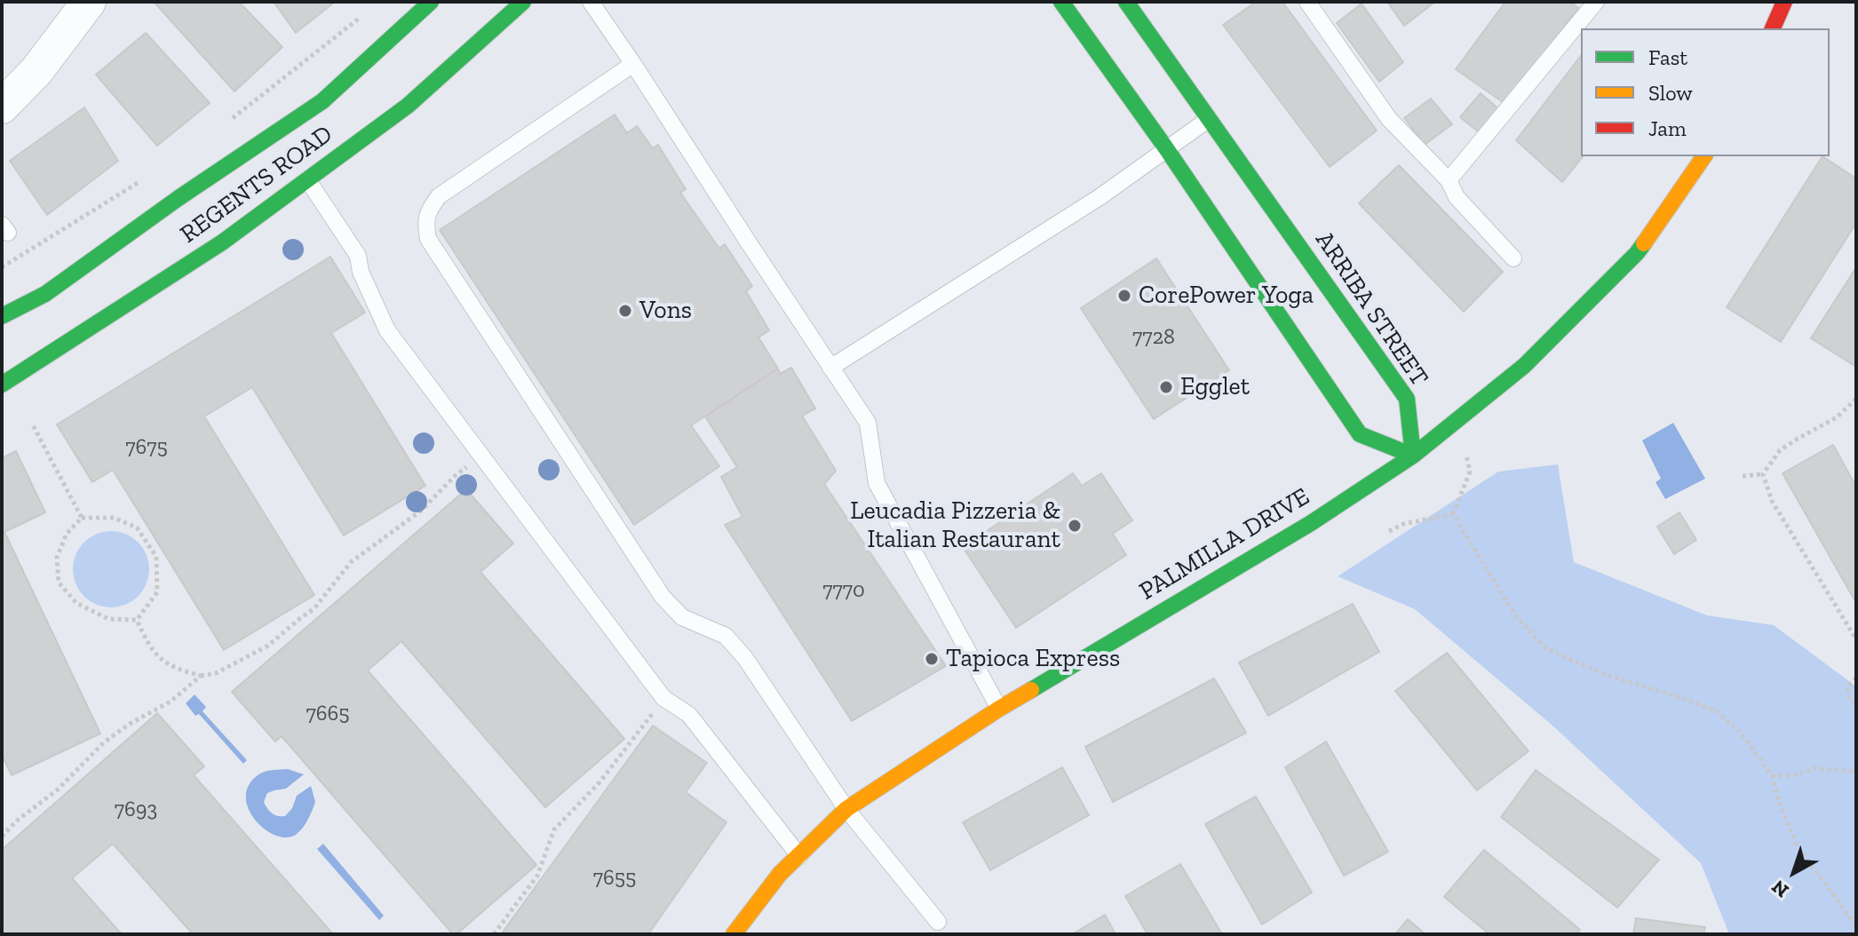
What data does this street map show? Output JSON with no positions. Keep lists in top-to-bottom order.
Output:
{
  "streets": {
    "street": ["REGENTS ROAD", "ARRIBA STREET", "PALMILLA DRIVE"]
  },
  "crossings": [
    ["ARRIBA STREET", "PALMILLA DRIVE"]
  ],
  "places": [
    "CorePower Yoga",
    "Vons",
    "Egglet",
    "Leucadia Pizzeria & Italian Restaurant",
    "Tapioca Express"
  ],
  "house_numbers": [
    "7728",
    "7675",
    "7770",
    "7665",
    "7693",
    "7655"
  ],
  "legend": ["Fast", "Slow", "Jam"],
  "north": "bottom left"
}
